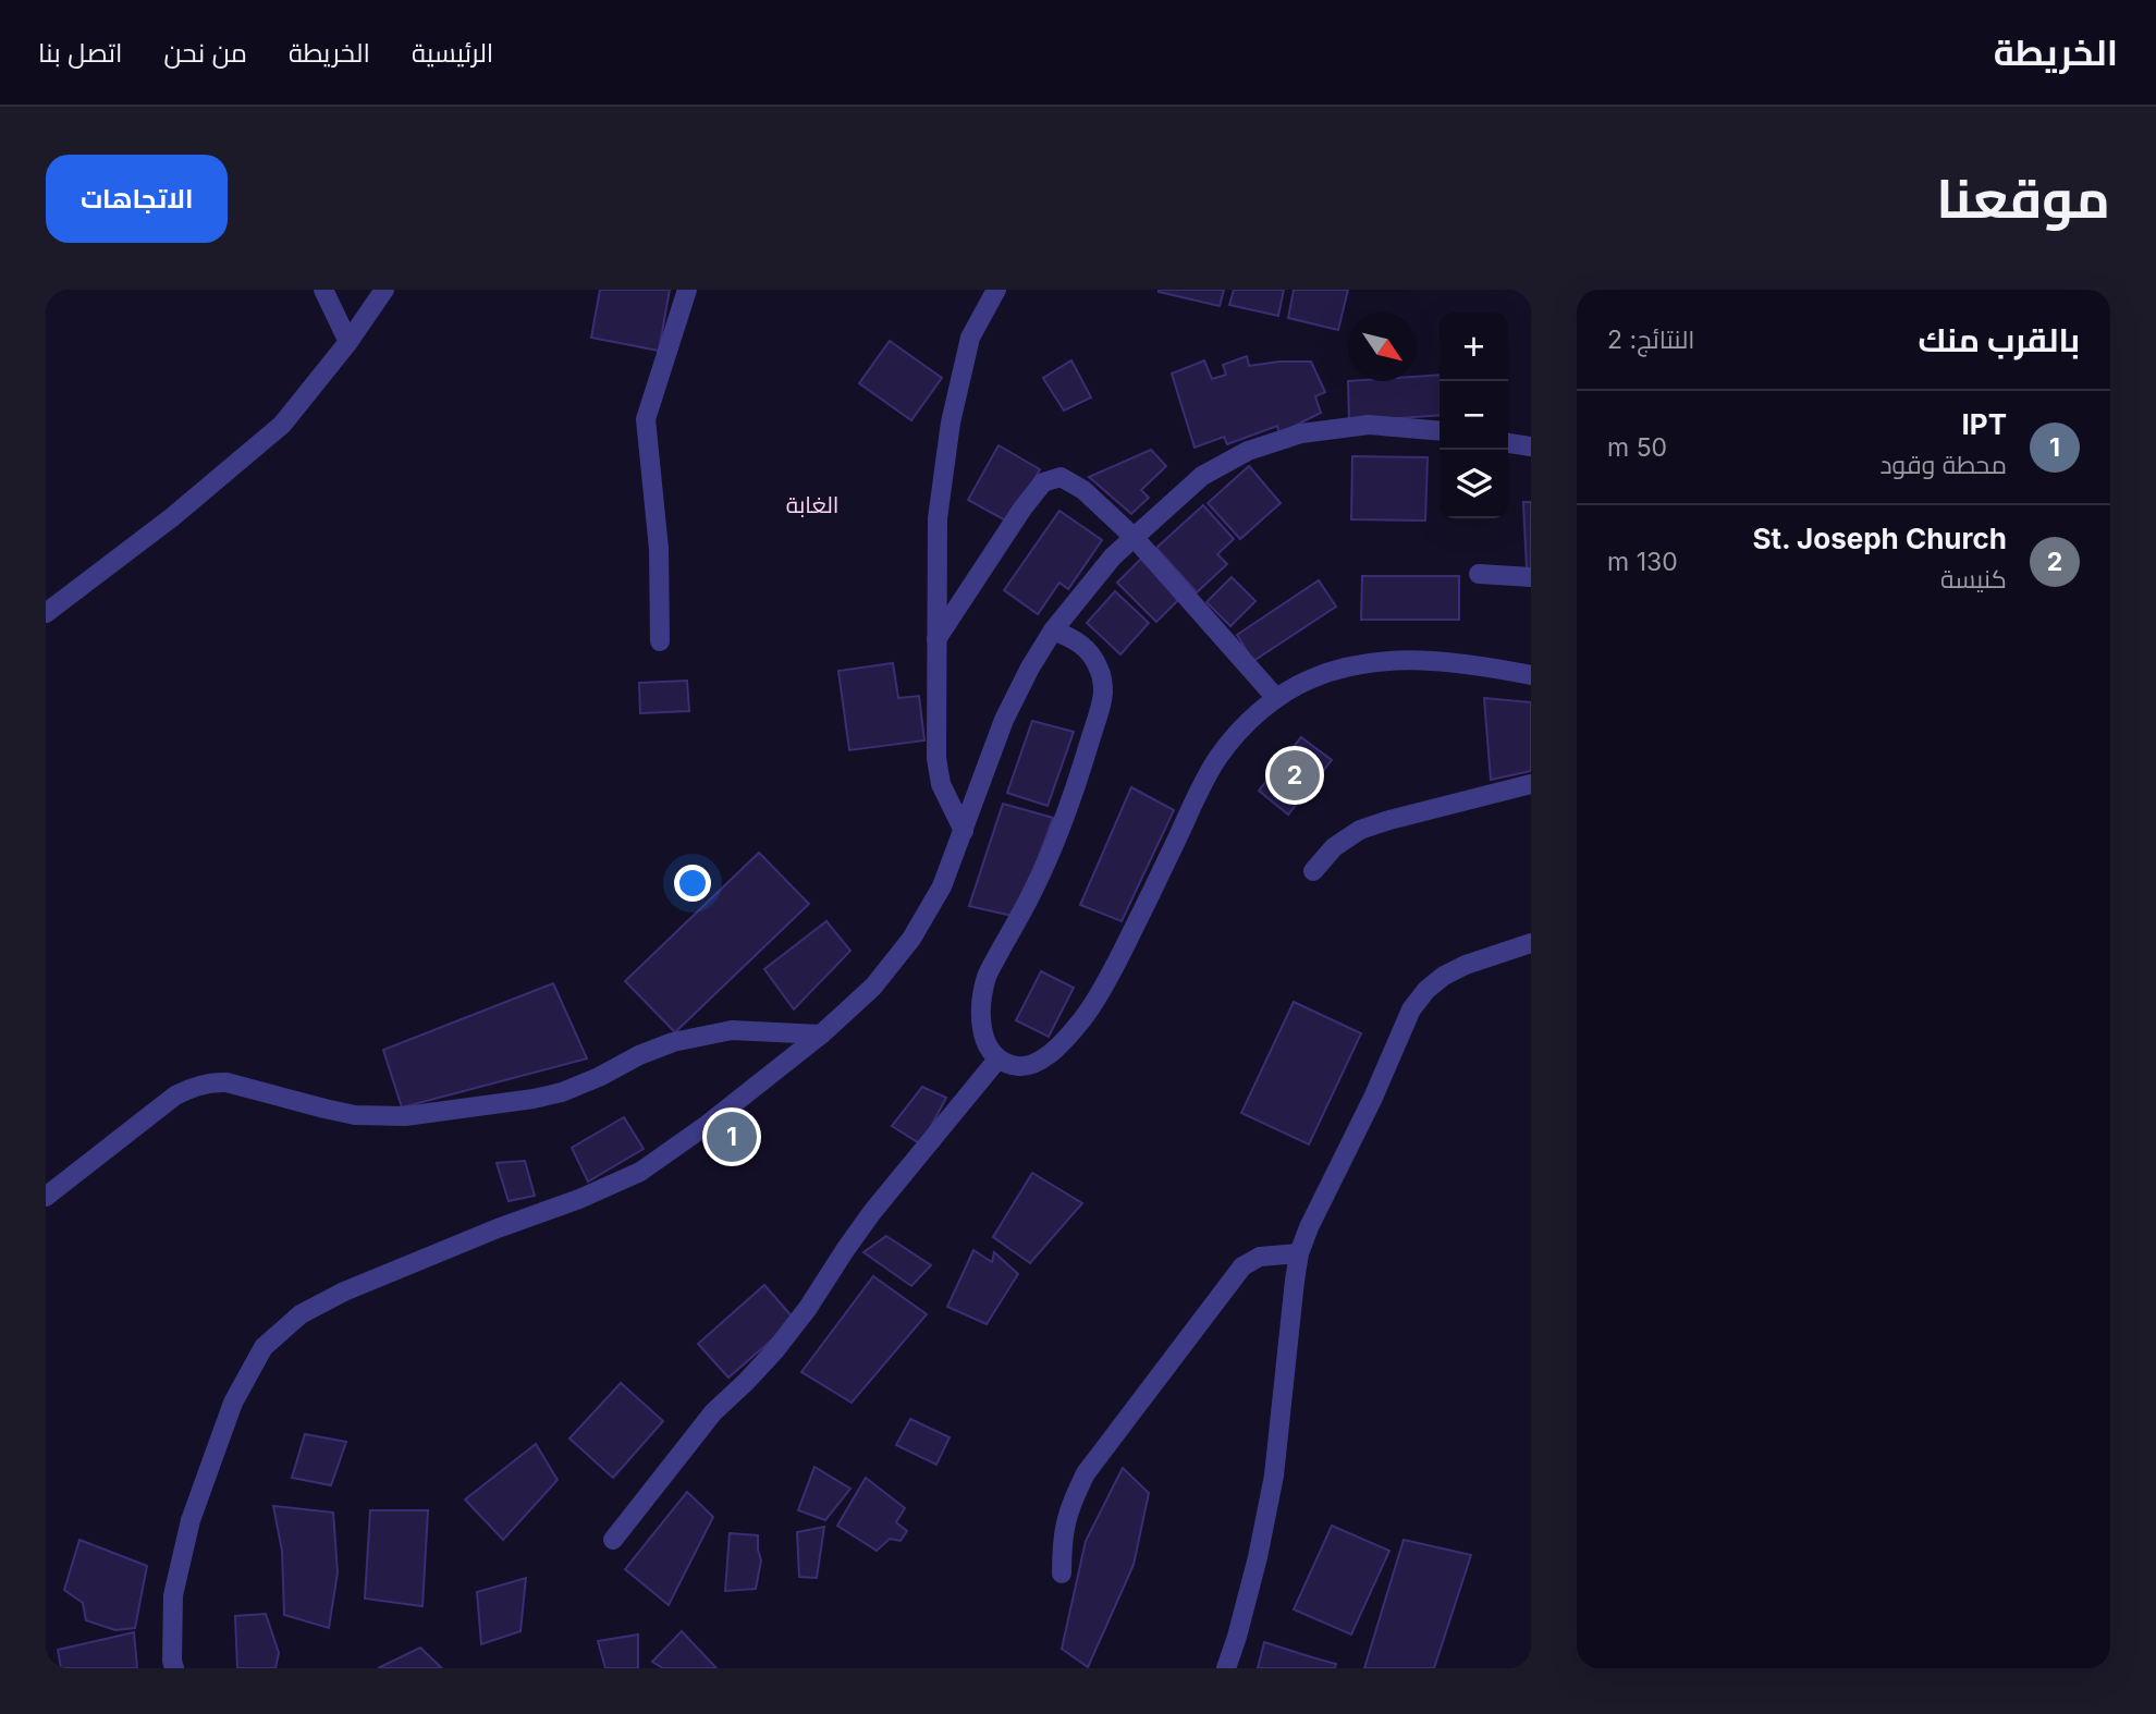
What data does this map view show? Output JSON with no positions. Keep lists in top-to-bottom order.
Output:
{
  "districts": ["الغابة"],
  "north": "bottom right",
  "page": {
    "header": "الخريطة",
    "nav": [
      "الرئيسية",
      "الخريطة",
      "من نحن",
      "اتصل بنا"
    ],
    "title": "موقعنا",
    "buttons": "الاتجاهات",
    "heading": ["بالقرب منك", "النتائج: 2"],
    "map_buttons": ["+", "−"],
    "list": [
      {
        "mark": "1",
        "name": "IPT",
        "note": "محطة وقود",
        "value": "50 m"
      },
      {
        "mark": "2",
        "name": "St. Joseph Church",
        "note": "كنيسة",
        "value": "130 m"
      }
    ],
    "pins": ["2", "1"]
  }
}
